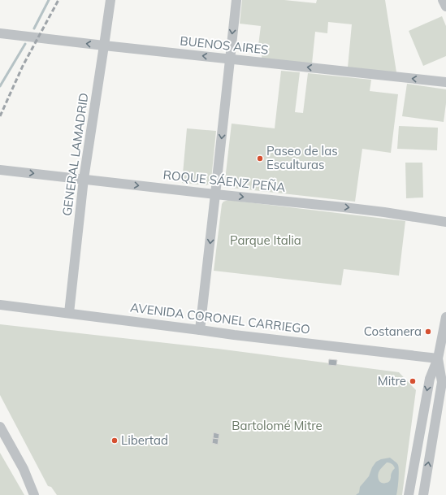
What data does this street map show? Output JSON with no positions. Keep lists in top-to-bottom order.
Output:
{
  "streets": {
    "street": [
      "BUENOS AIRES",
      "GENERAL LAMADRID",
      "ROQUE SÁENZ PEÑA",
      "AVENIDA CORONEL CARRIEGO"
    ]
  },
  "crossings": [
    ["BUENOS AIRES", "GENERAL LAMADRID"],
    ["GENERAL LAMADRID", "ROQUE SÁENZ PEÑA"],
    ["GENERAL LAMADRID", "AVENIDA CORONEL CARRIEGO"]
  ],
  "one_way": ["BUENOS AIRES", "ROQUE SÁENZ PEÑA"],
  "parks": ["Parque Italia", "Bartolomé Mitre"],
  "places": [
    "Paseo de las Esculturas",
    "Costanera",
    "Mitre",
    "Libertad"
  ]
}
